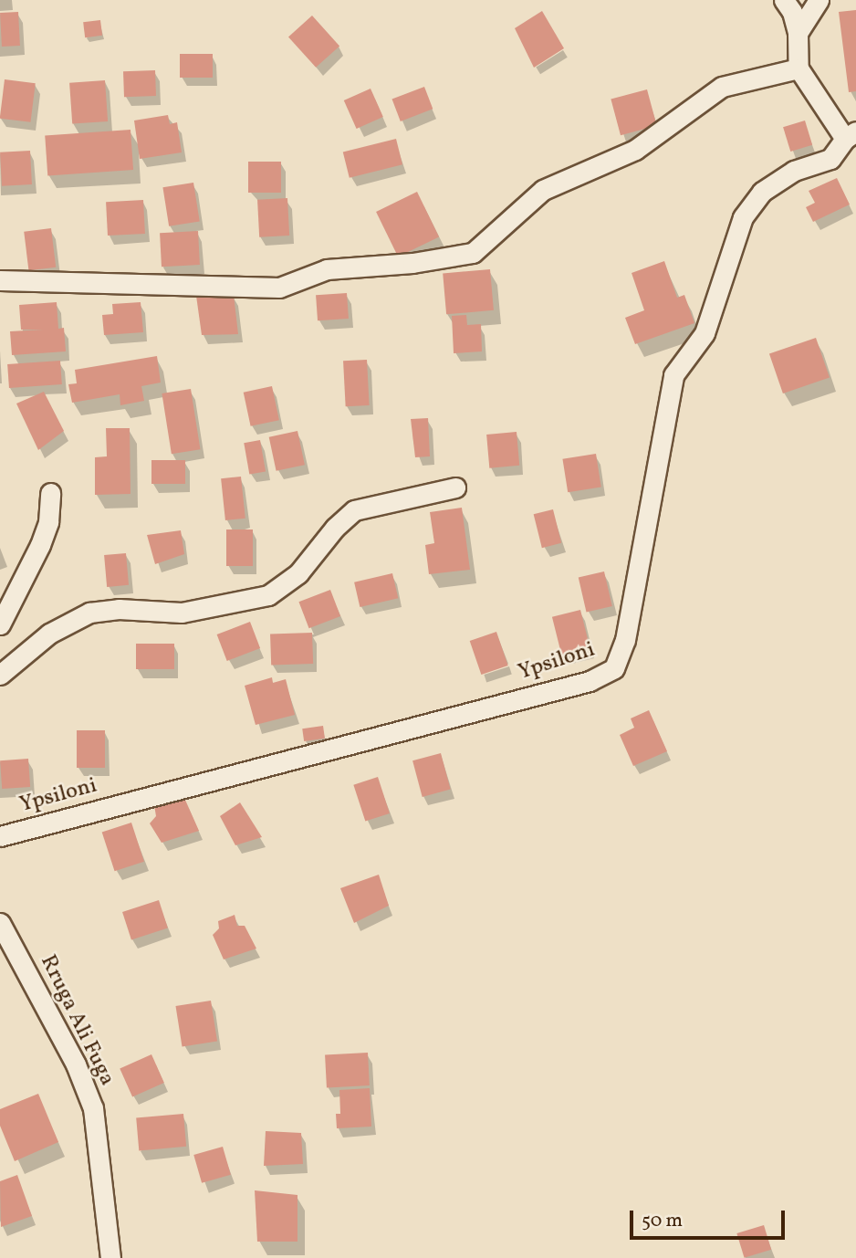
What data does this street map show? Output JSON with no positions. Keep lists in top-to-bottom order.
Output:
{
  "streets": {
    "street": ["Ypsiloni", "Rruga Ali Fuga"]
  },
  "scale_bar": "50 m"
}
